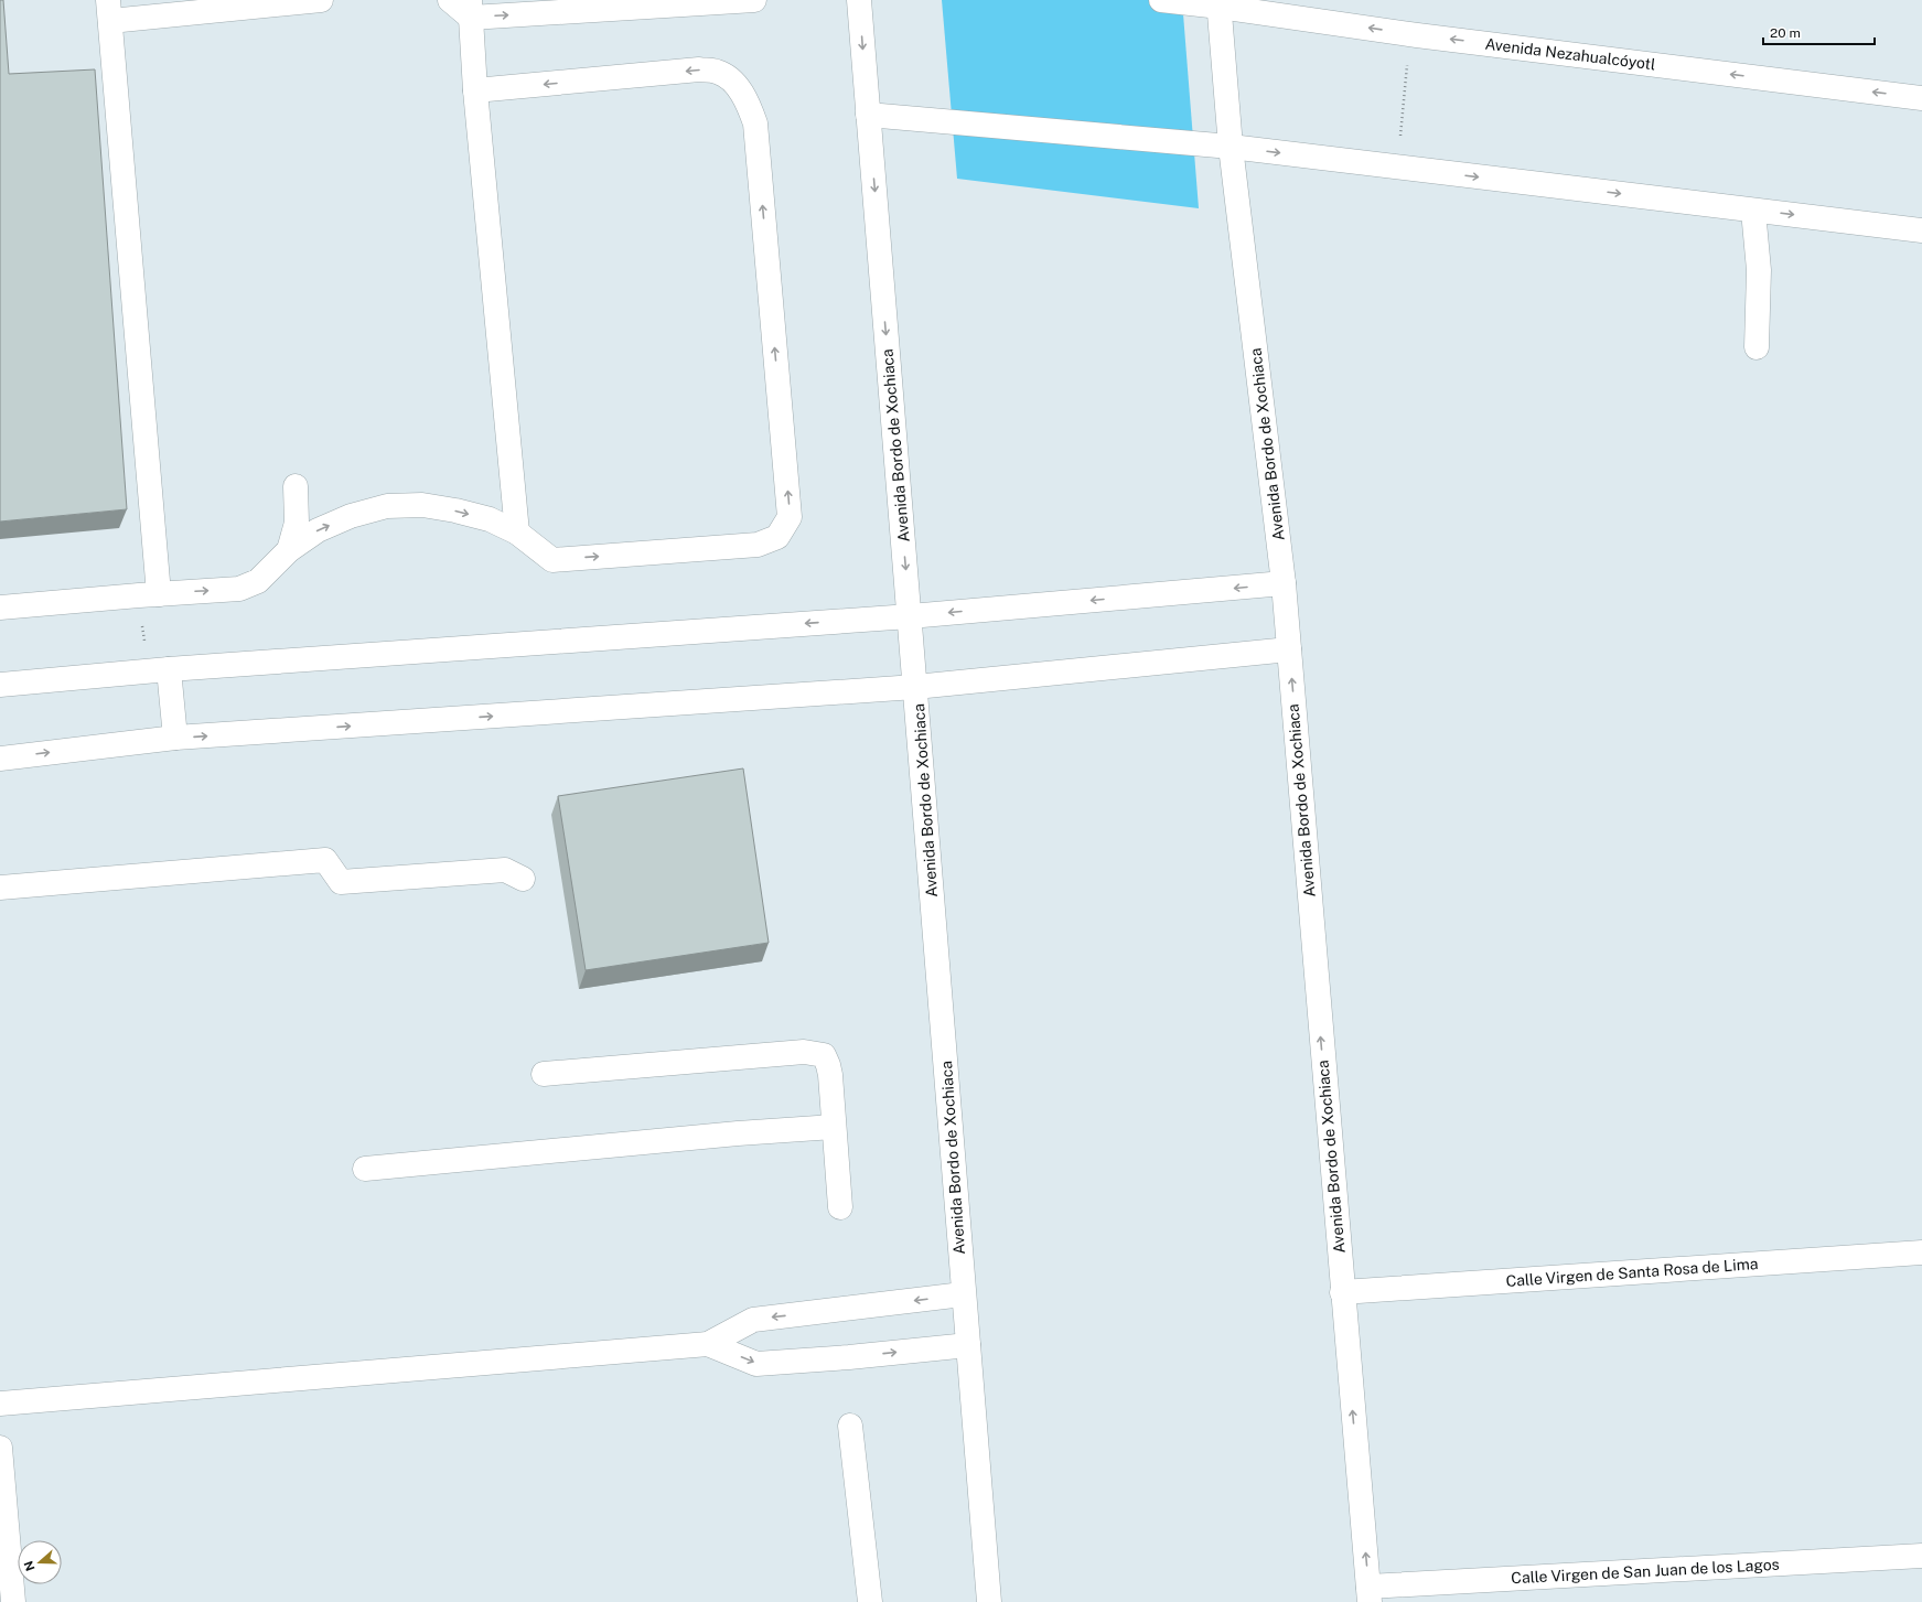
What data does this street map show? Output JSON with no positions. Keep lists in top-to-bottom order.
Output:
{
  "streets": {
    "main road": [
      "Avenida Nezahualcóyotl",
      "Avenida Bordo de Xochiaca",
      "Calle Virgen de Santa Rosa de Lima",
      "Calle Virgen de San Juan de los Lagos"
    ]
  },
  "crossings": [
    ["Avenida Nezahualcóyotl", "Avenida Bordo de Xochiaca"],
    ["Avenida Bordo de Xochiaca", "Calle Virgen de Santa Rosa de Lima"],
    ["Avenida Bordo de Xochiaca", "Calle Virgen de San Juan de los Lagos"]
  ],
  "scale_bar": "20 m",
  "north": "left"
}
